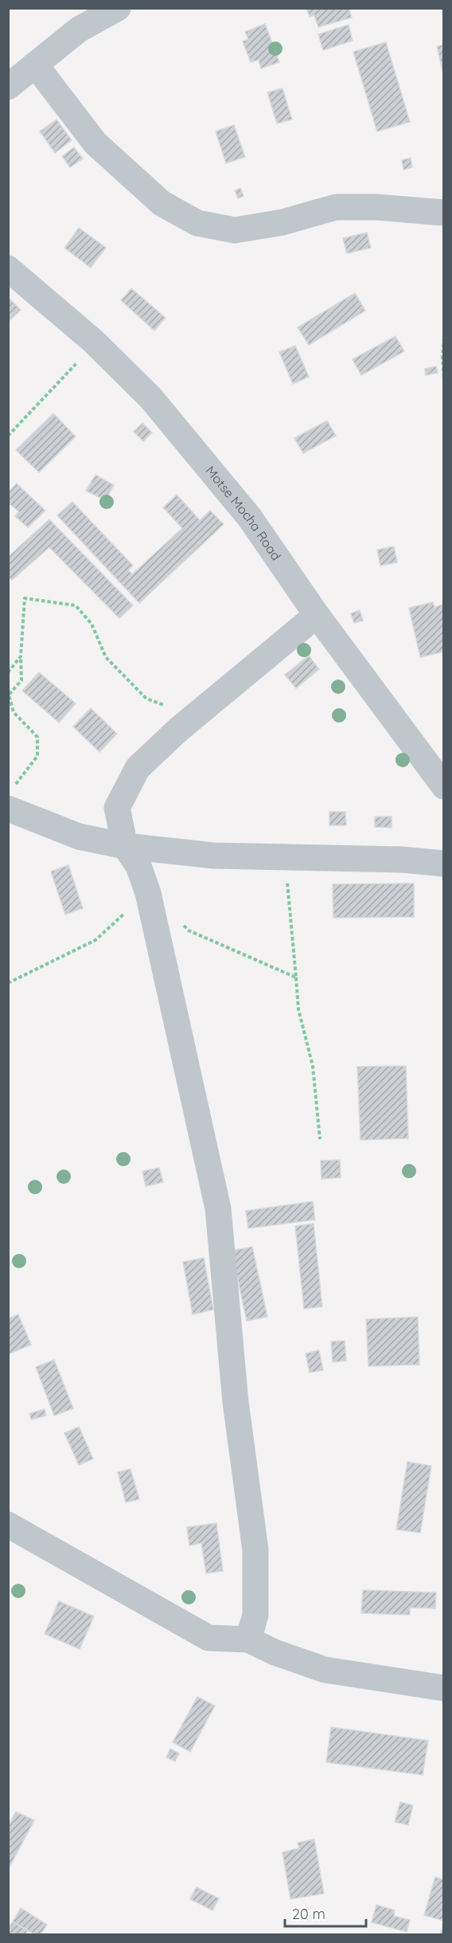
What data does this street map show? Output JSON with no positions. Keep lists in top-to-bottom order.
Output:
{
  "streets": {
    "street": ["Motse Mocha Road"]
  },
  "scale_bar": "20 m"
}
